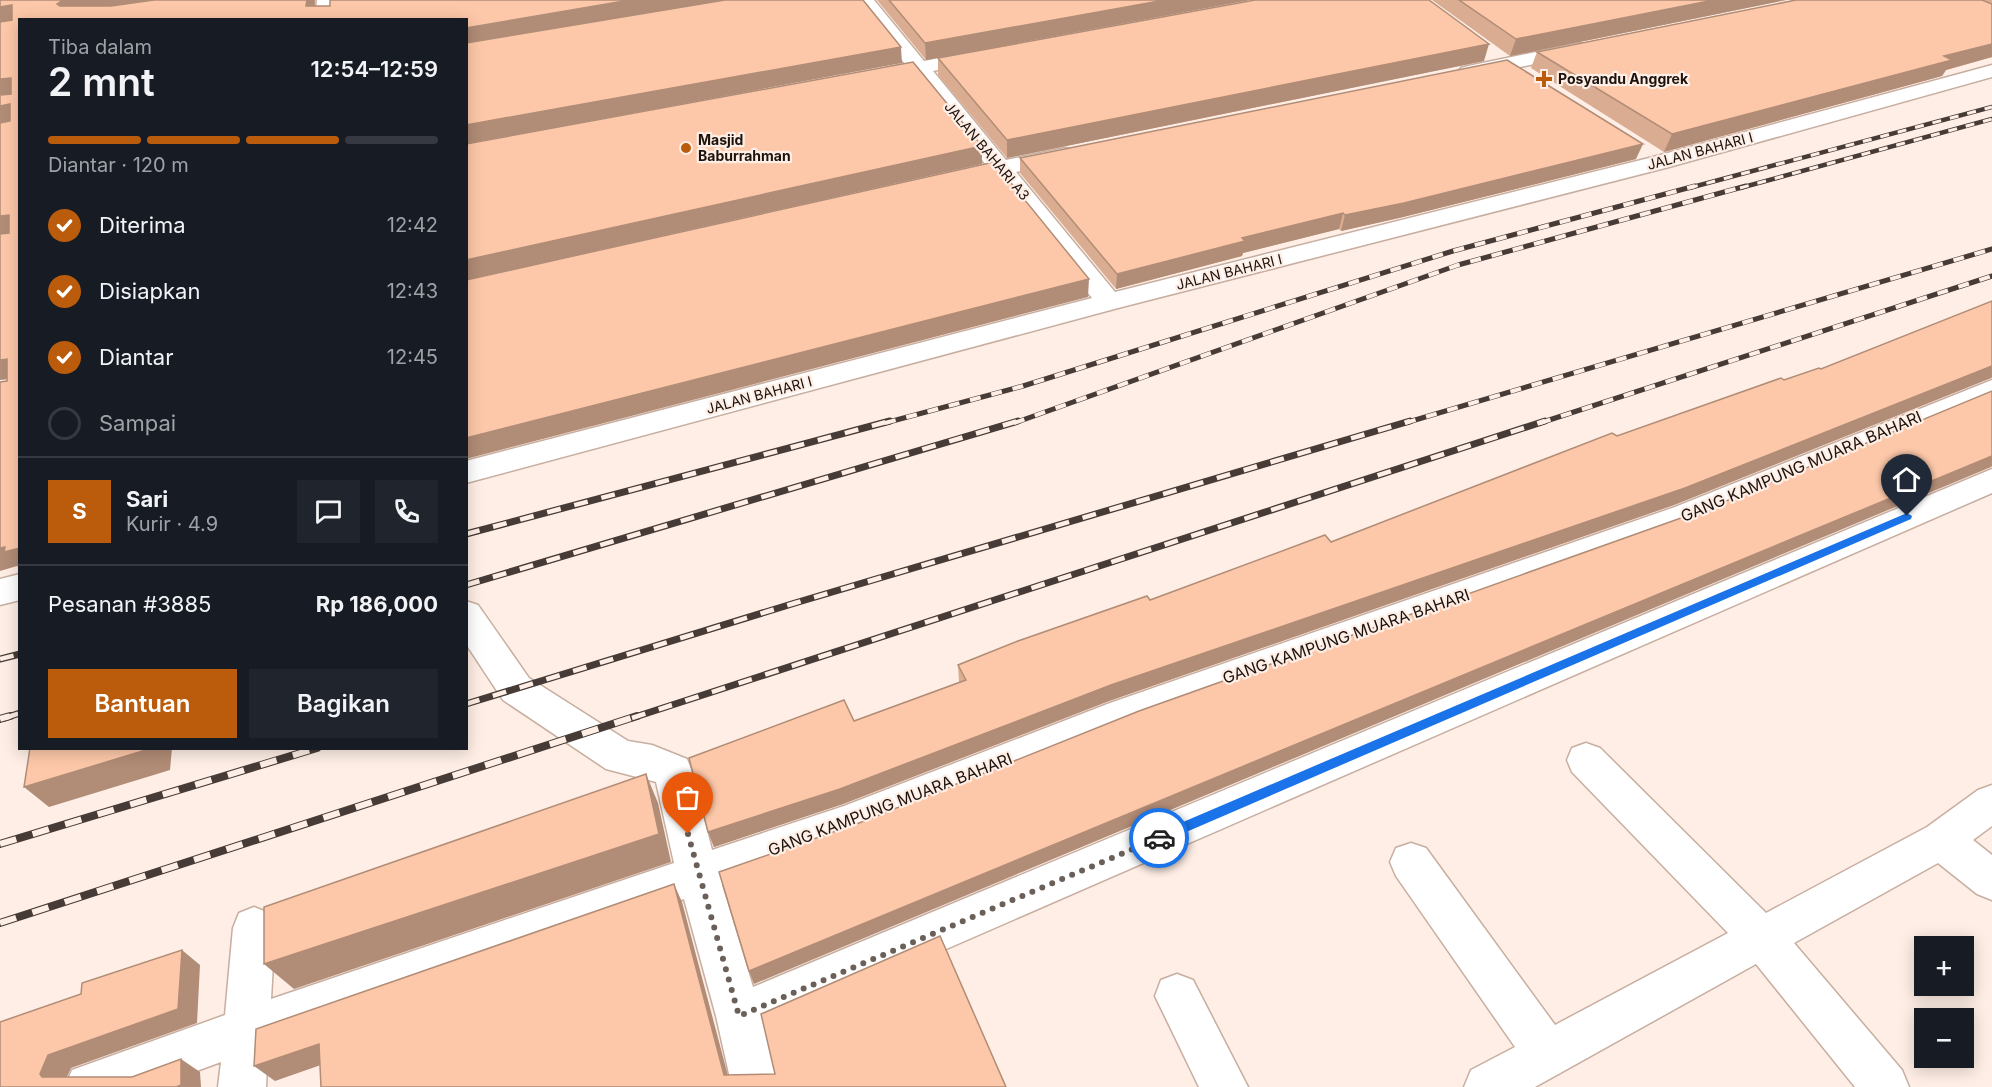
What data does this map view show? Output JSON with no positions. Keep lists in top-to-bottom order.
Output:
{
  "streets": {
    "street": ["JALAN BAHARI A3", "JALAN BAHARI I", "GANG KAMPUNG MUARA BAHARI"]
  },
  "crossings": [
    ["JALAN BAHARI A3", "JALAN BAHARI I"]
  ],
  "places": {
    "health": ["Posyandu Anggrek"],
    "other": ["Masjid Baburrahman"]
  },
  "page": {
    "heading": ["2 mnt", "Tiba dalam", "12:54–12:59"],
    "panel": [
      "Sari",
      "Kurir · 4.9",
      "Pesanan #3885",
      "Rp 186,000"
    ],
    "bar": "Diantar · 120 m",
    "list": [
      ["Diterima", "12:42"],
      ["Disiapkan", "12:43"],
      ["Diantar", "12:45"],
      "Sampai"
    ],
    "round": "S",
    "buttons": ["Bantuan", "Bagikan"],
    "map_buttons": ["+", "−"]
  }
}
